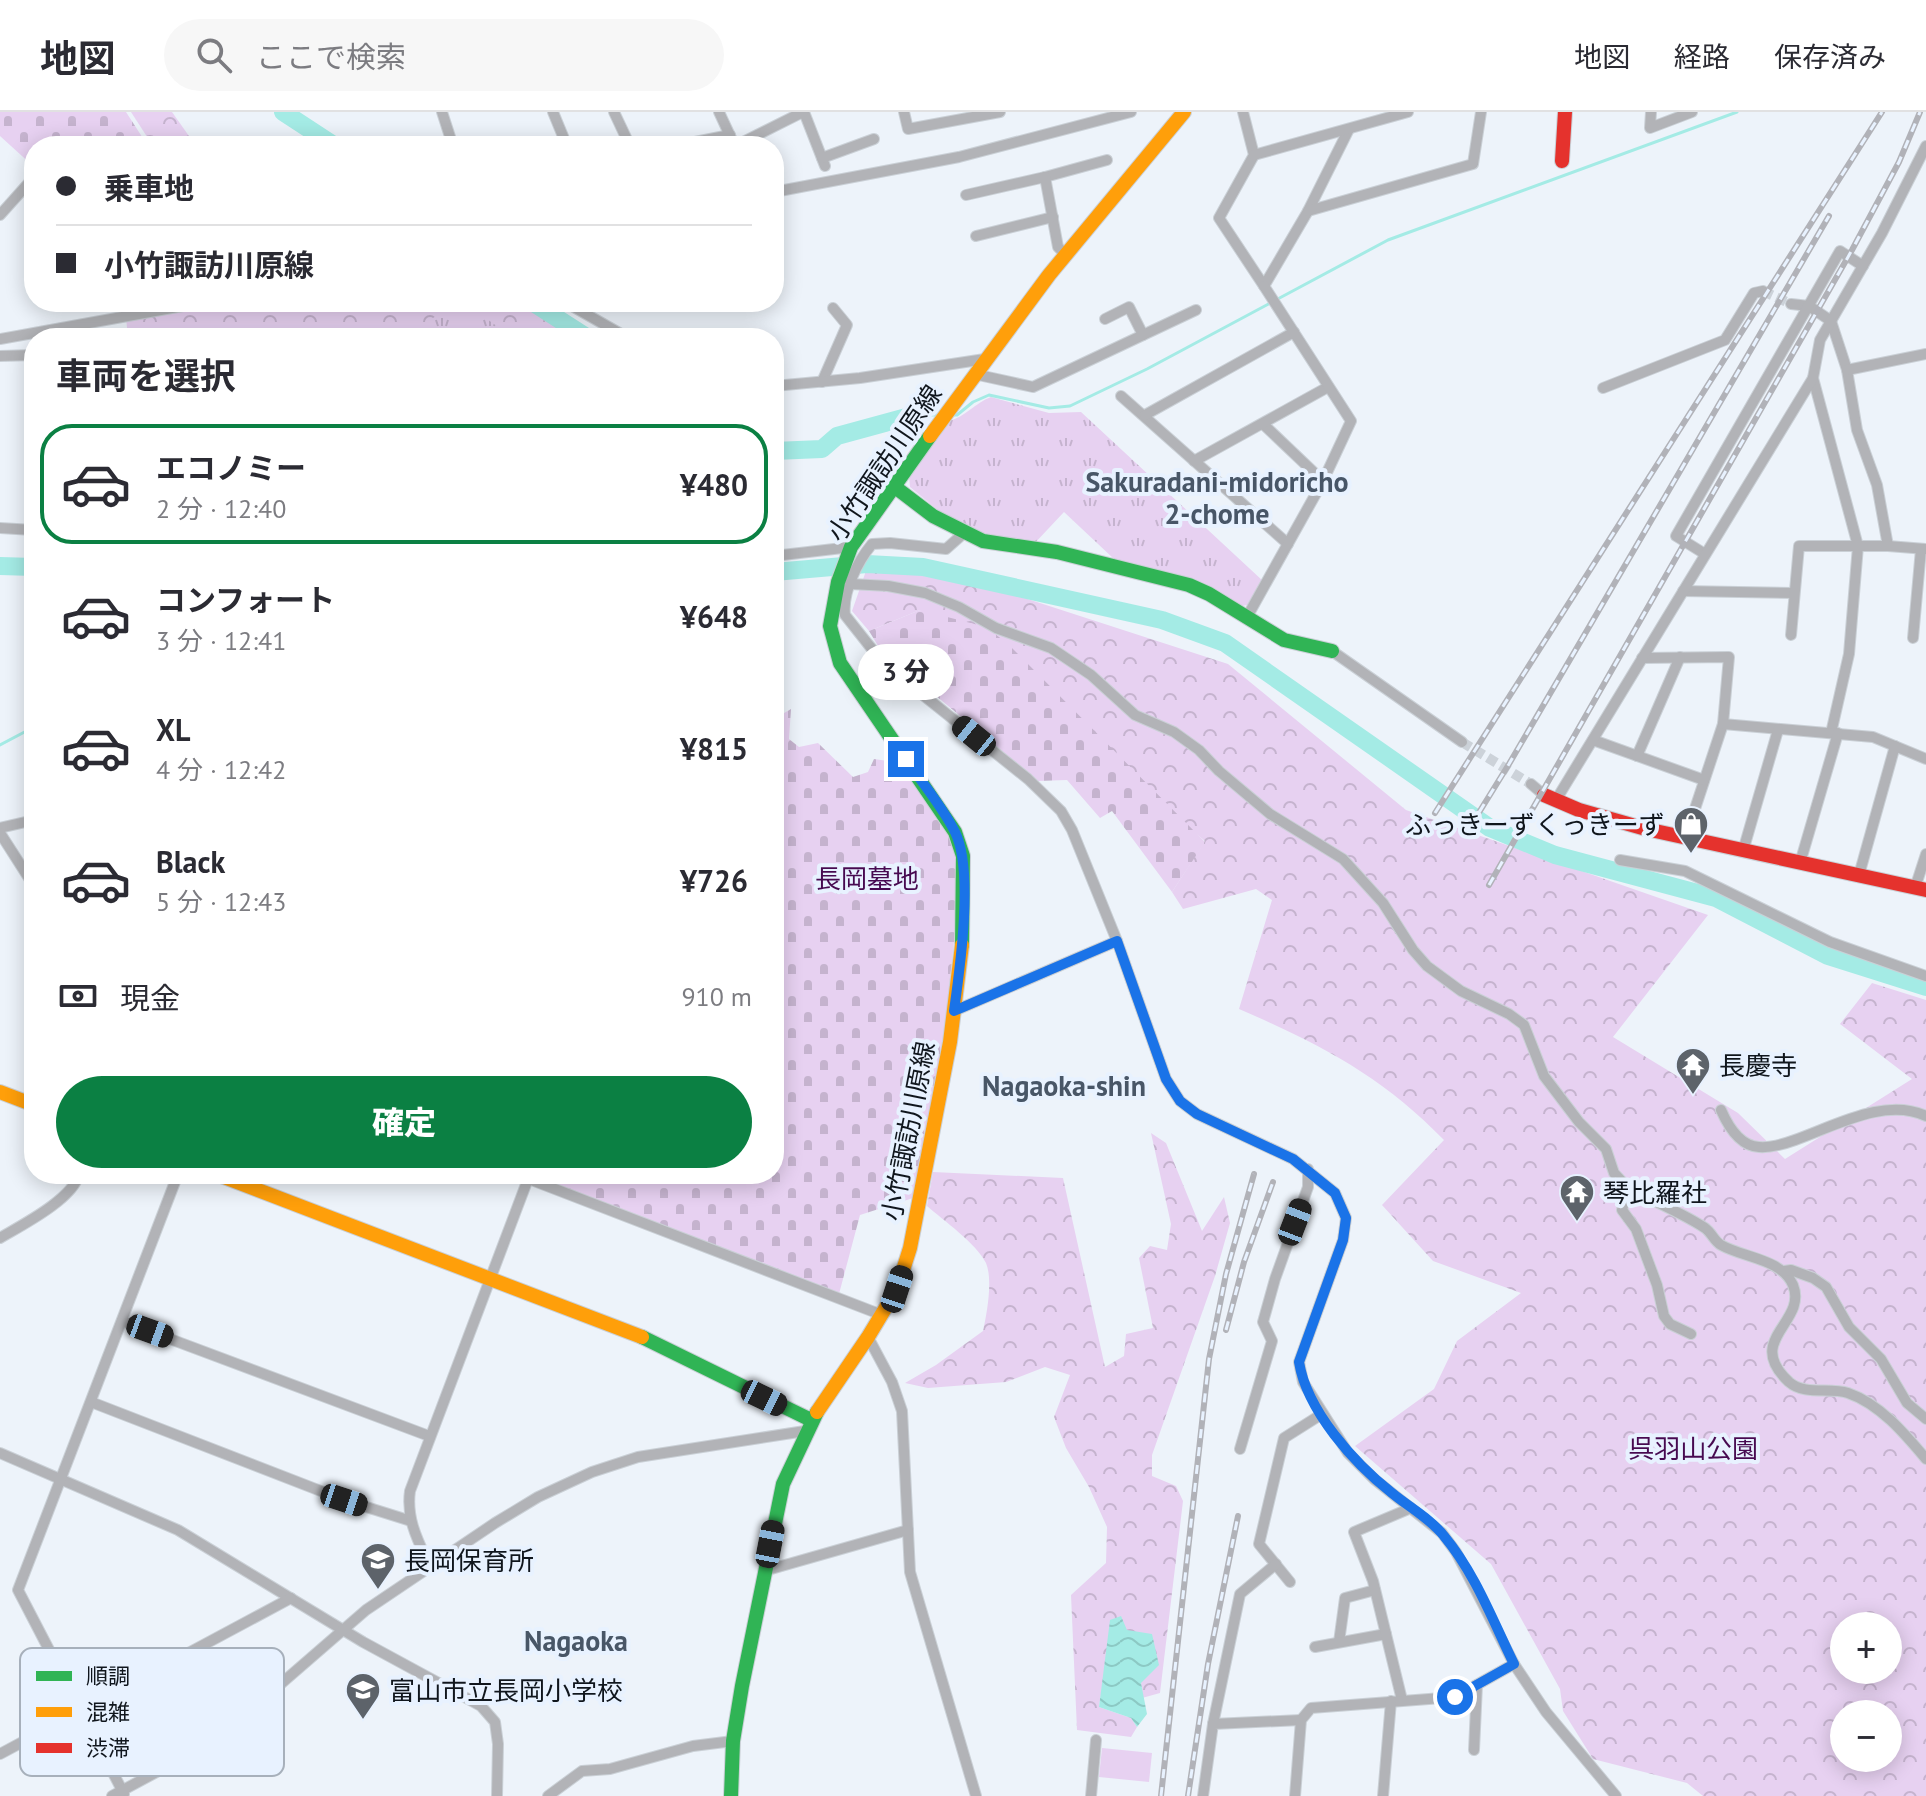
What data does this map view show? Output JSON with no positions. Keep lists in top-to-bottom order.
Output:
{
  "streets": {
    "main road": ["小竹諏訪川原線"]
  },
  "districts": ["Sakuradani-midoricho 2-chome", "Nagaoka-shin", "Nagaoka"],
  "parks": ["長岡墓地", "呉羽山公園"],
  "places": {
    "shop": ["ふっきーずくっきーず"],
    "temple": ["長慶寺", "琴比羅社"],
    "school or university": ["長岡保育所", "富山市立長岡小学校"]
  },
  "legend": ["順調", "混雑", "渋滞"],
  "page": {
    "header": "地図",
    "search": "ここで検索",
    "nav": ["地図", "経路", "保存済み"],
    "banner": ["乗車地", "小竹諏訪川原線"],
    "heading": "車両を選択",
    "list": [
      {
        "name": "エコノミー",
        "note": "2 分 · 12:40",
        "value": "¥480"
      },
      {
        "name": "コンフォート",
        "note": "3 分 · 12:41",
        "value": "¥648"
      },
      {
        "name": "XL",
        "note": "4 分 · 12:42",
        "value": "¥815"
      },
      {
        "name": "Black",
        "note": "5 分 · 12:43",
        "value": "¥726"
      }
    ],
    "bubble": "3 分",
    "pay": ["現金", "910 m"],
    "buttons": "確定",
    "map_buttons": ["+", "−"]
  }
}
